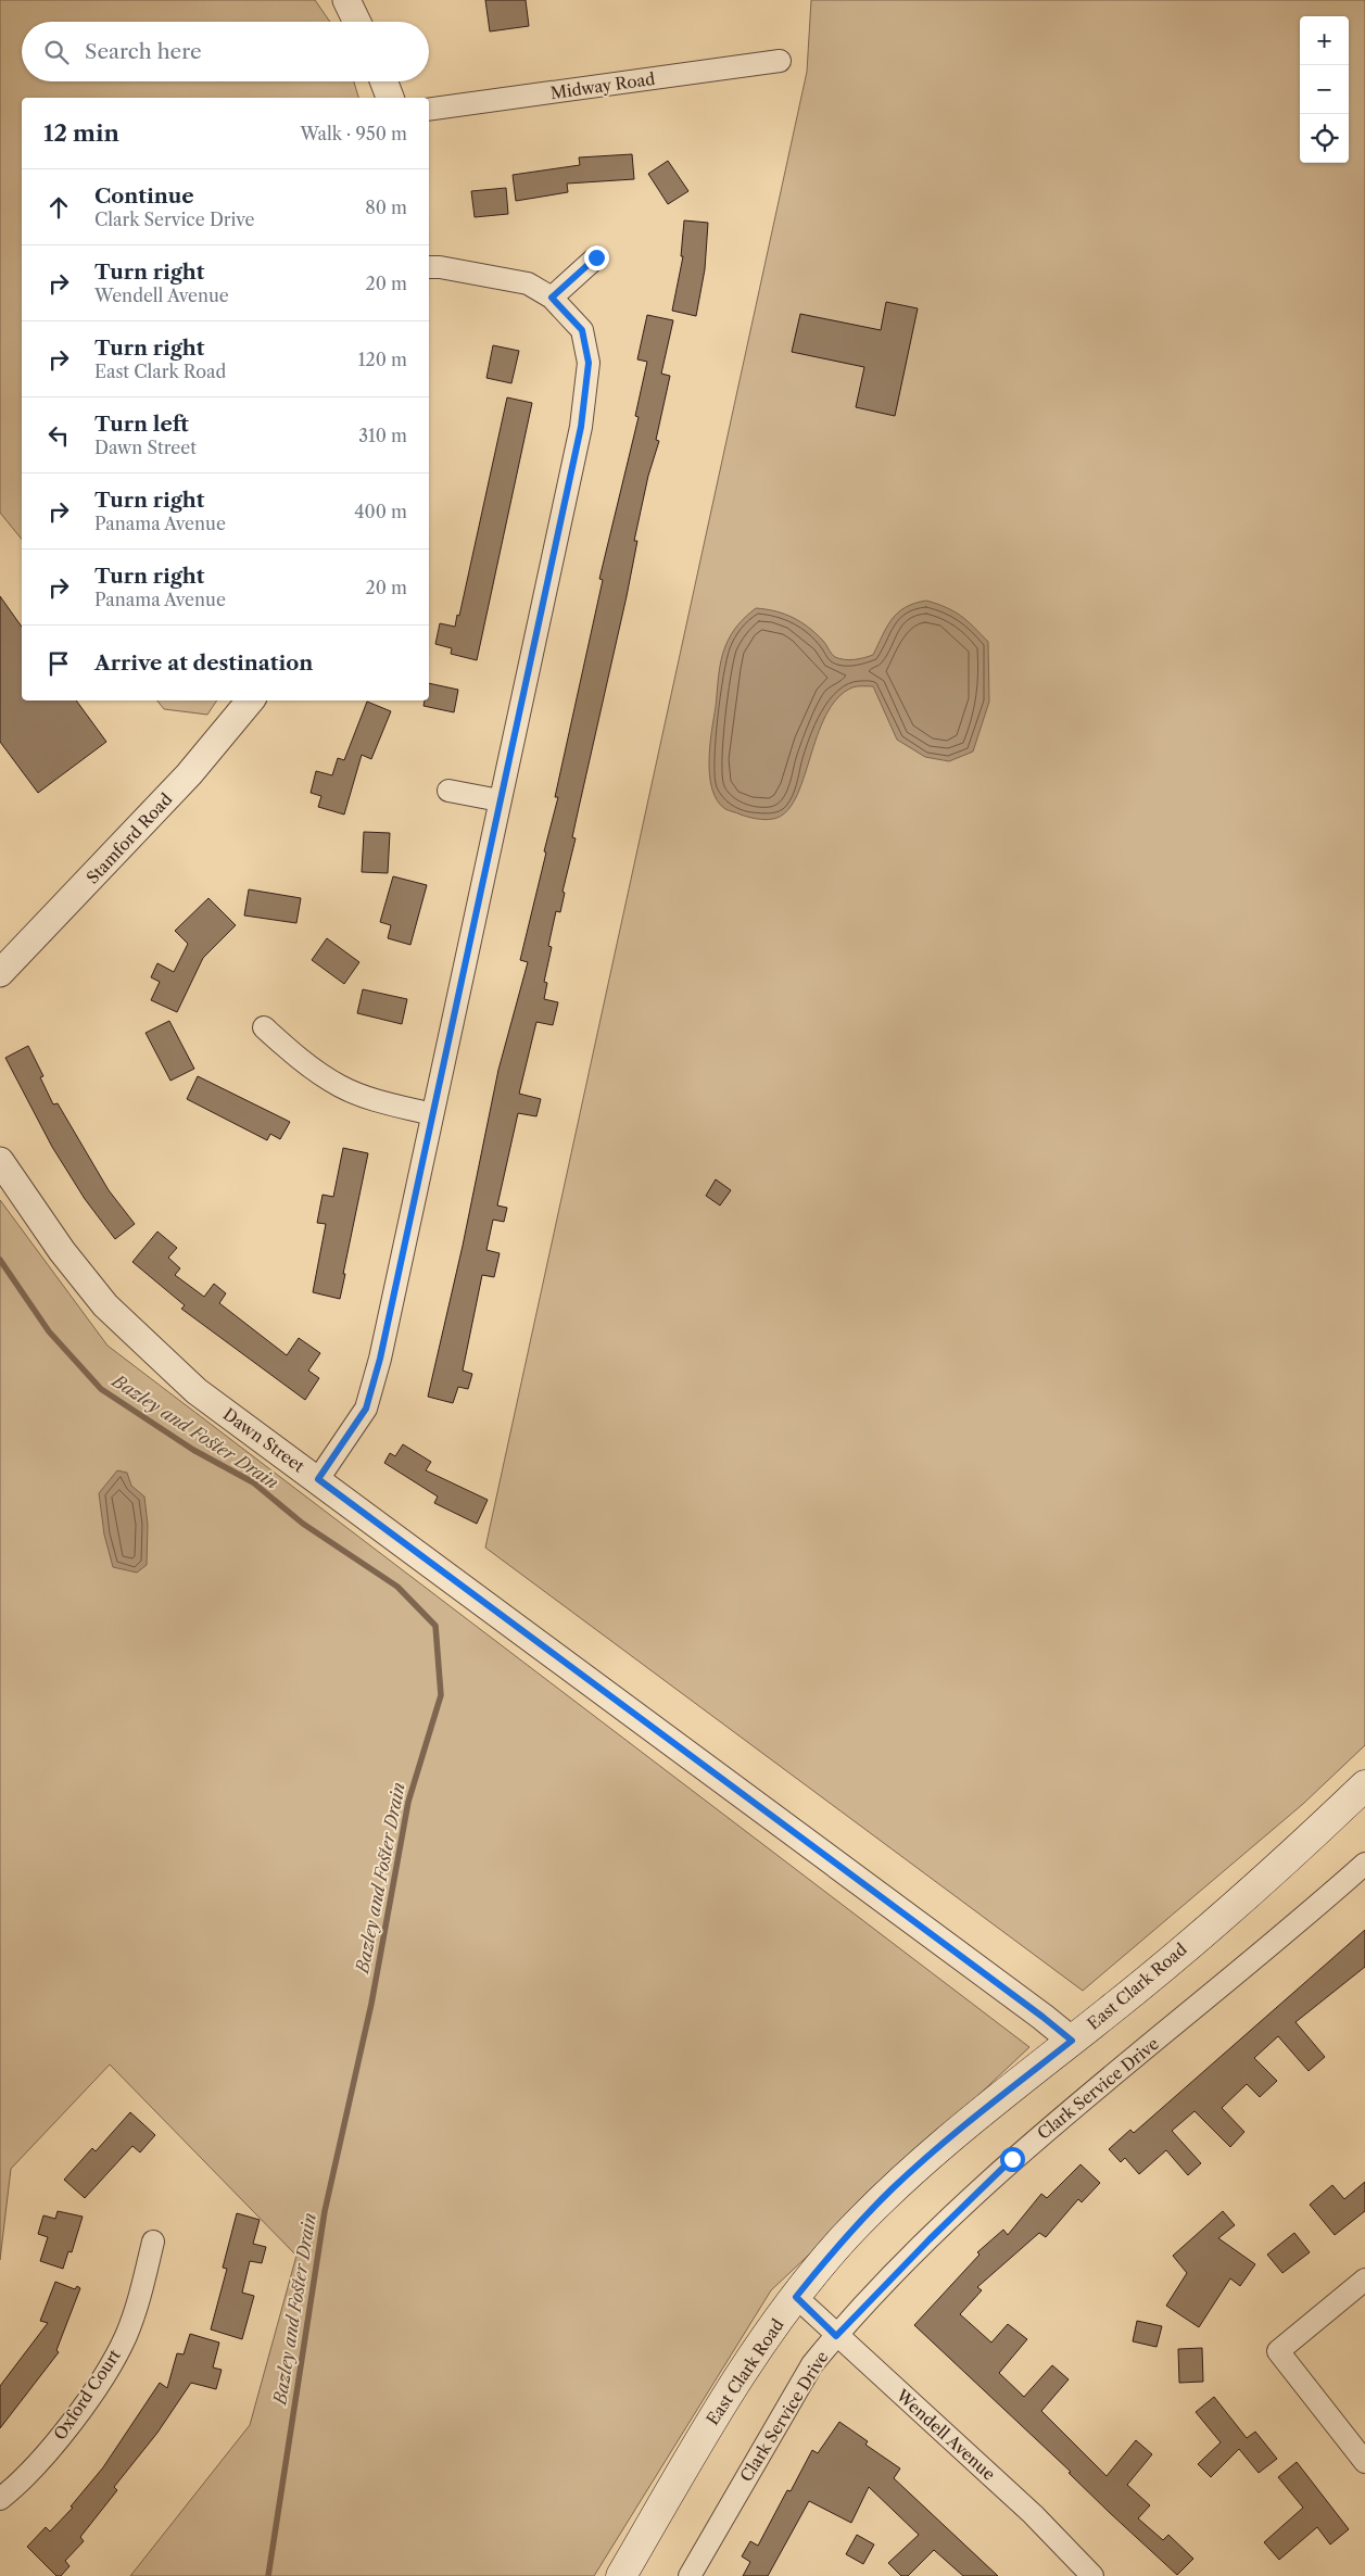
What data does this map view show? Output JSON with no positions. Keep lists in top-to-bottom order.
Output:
{
  "streets": {
    "main road": ["East Clark Road"],
    "street": [
      "Midway Road",
      "Stamford Road",
      "Dawn Street",
      "Clark Service Drive",
      "Oxford Court",
      "Wendell Avenue"
    ]
  },
  "crossings": [
    ["Dawn Street", "East Clark Road"],
    ["East Clark Road", "Wendell Avenue"],
    ["Clark Service Drive", "Wendell Avenue"]
  ],
  "water": ["Bazley and Foster Drain"],
  "page": {
    "map_buttons": ["+", "−"],
    "search": "Search here",
    "heading": ["12 min", "Walk · 950 m"],
    "list": [
      ["Continue", "Clark Service Drive", "80 m"],
      ["Turn right", "Wendell Avenue", "20 m"],
      ["Turn right", "East Clark Road", "120 m"],
      ["Turn left", "Dawn Street", "310 m"],
      ["Turn right", "Panama Avenue", "400 m"],
      ["Turn right", "Panama Avenue", "20 m"],
      "Arrive at destination"
    ]
  }
}
